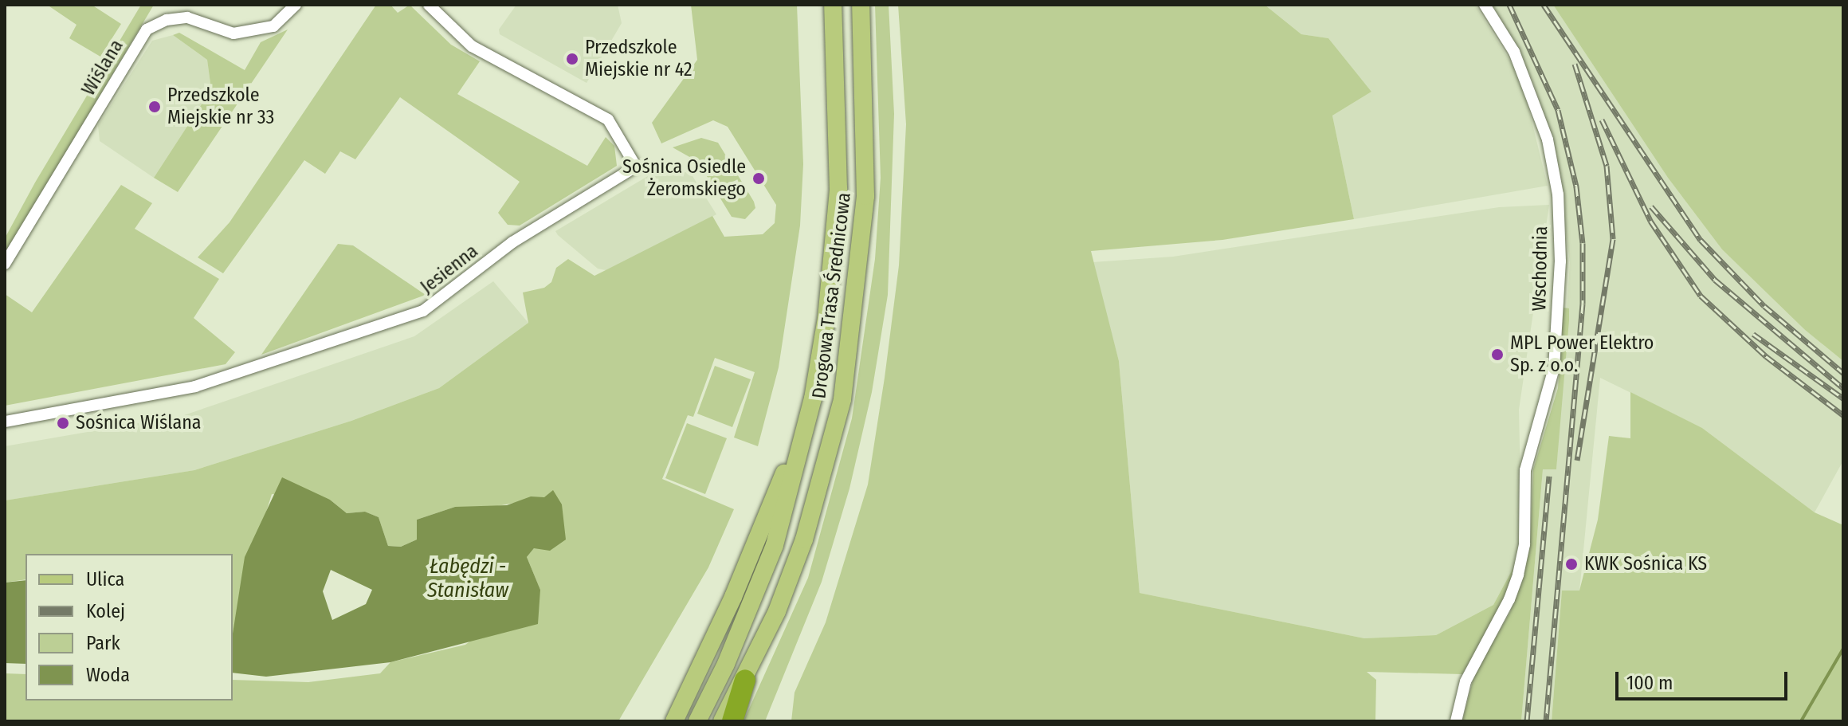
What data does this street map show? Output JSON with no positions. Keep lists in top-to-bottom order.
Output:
{
  "streets": {
    "main road": ["Drogowa Trasa Średnicowa"],
    "street": ["Wiślana", "Wschodnia", "Jesienna"]
  },
  "water": ["Łabędzi - Stanisław"],
  "places": [
    "Przedszkole Miejskie nr 42",
    "Przedszkole Miejskie nr 33",
    "Sośnica Osiedle Żeromskiego",
    "MPL Power Elektro Sp. z o.o.",
    "Sośnica Wiślana",
    "KWK Sośnica KS"
  ],
  "legend": [
    "Ulica",
    "Kolej",
    "Park",
    "Woda"
  ],
  "scale_bar": "100 m"
}
